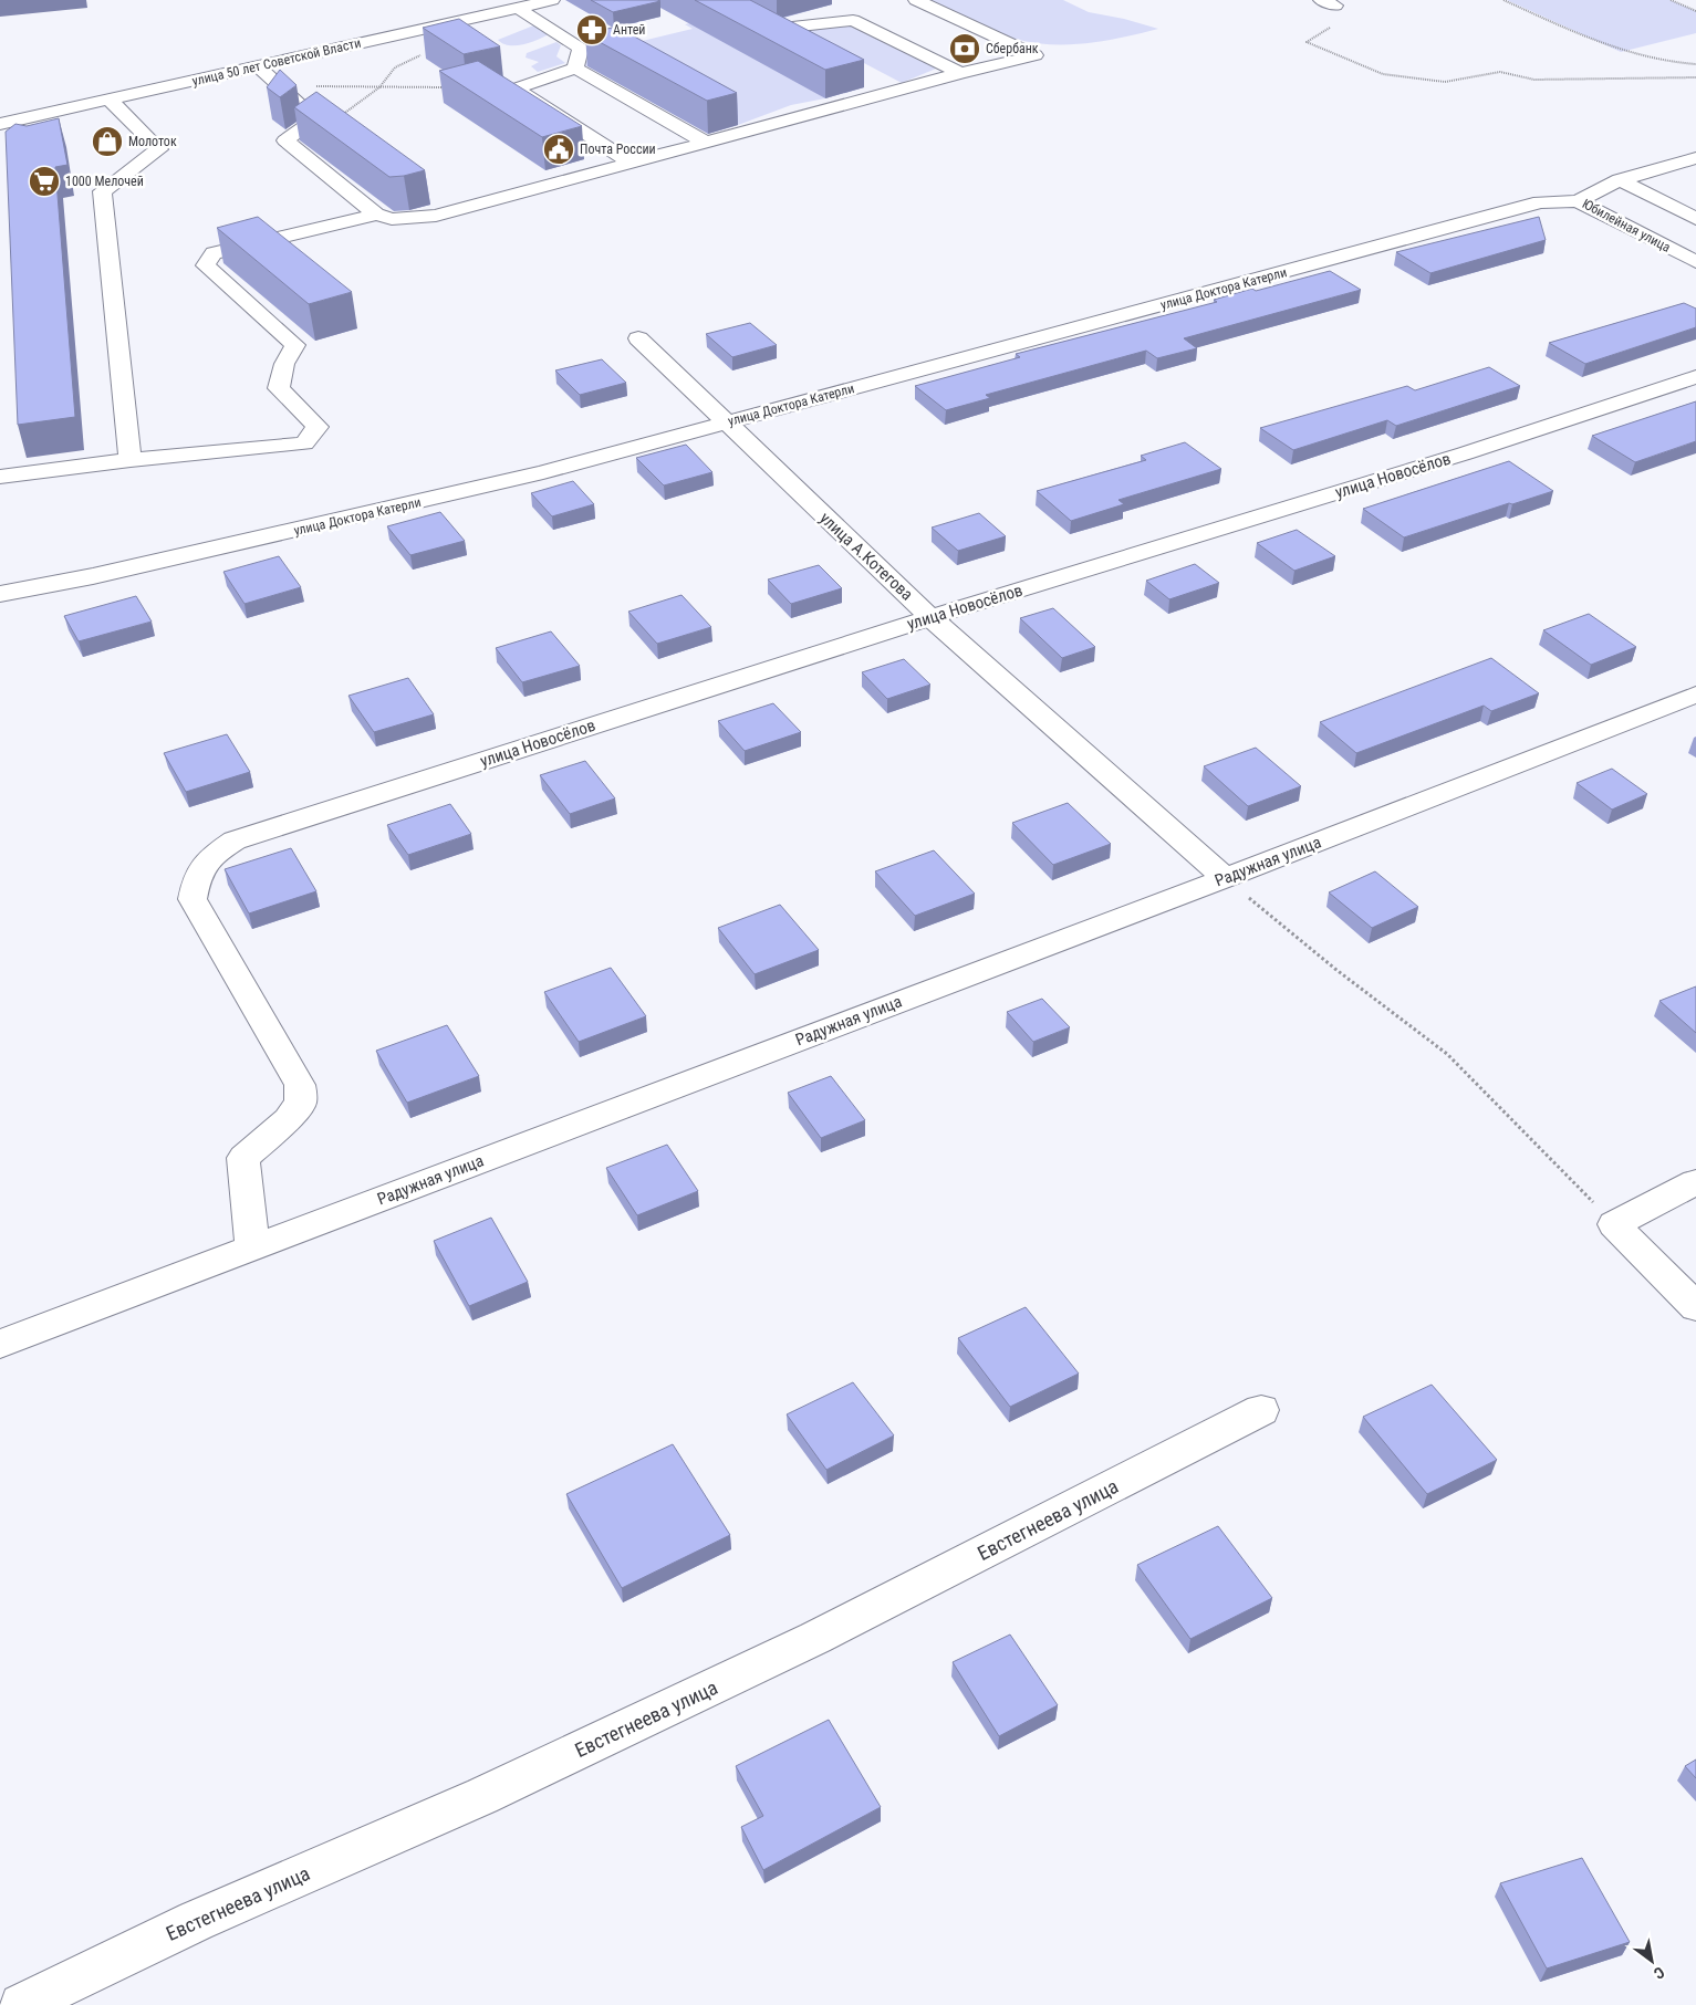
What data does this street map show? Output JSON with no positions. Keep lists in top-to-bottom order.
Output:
{
  "streets": {
    "street": [
      "улица 50 лет Советской Власти",
      "Юбилейная улица",
      "улица Доктора Катерли",
      "улица Новосёлов",
      "улица А.Котегова",
      "Радужная улица",
      "Евстегнеева улица"
    ]
  },
  "crossings": [
    ["Юбилейная улица", "улица Доктора Катерли"],
    ["улица Доктора Катерли", "улица А.Котегова"],
    ["улица Новосёлов", "улица А.Котегова"],
    ["улица Новосёлов", "Радужная улица"],
    ["улица А.Котегова", "Радужная улица"]
  ],
  "places": {
    "pharmacy": ["Антей"],
    "bank": ["Сбербанк"],
    "shop": ["Молоток"],
    "public building": ["Почта России"],
    "supermarket": ["1000 Мелочей"]
  },
  "north": "bottom right"
}
